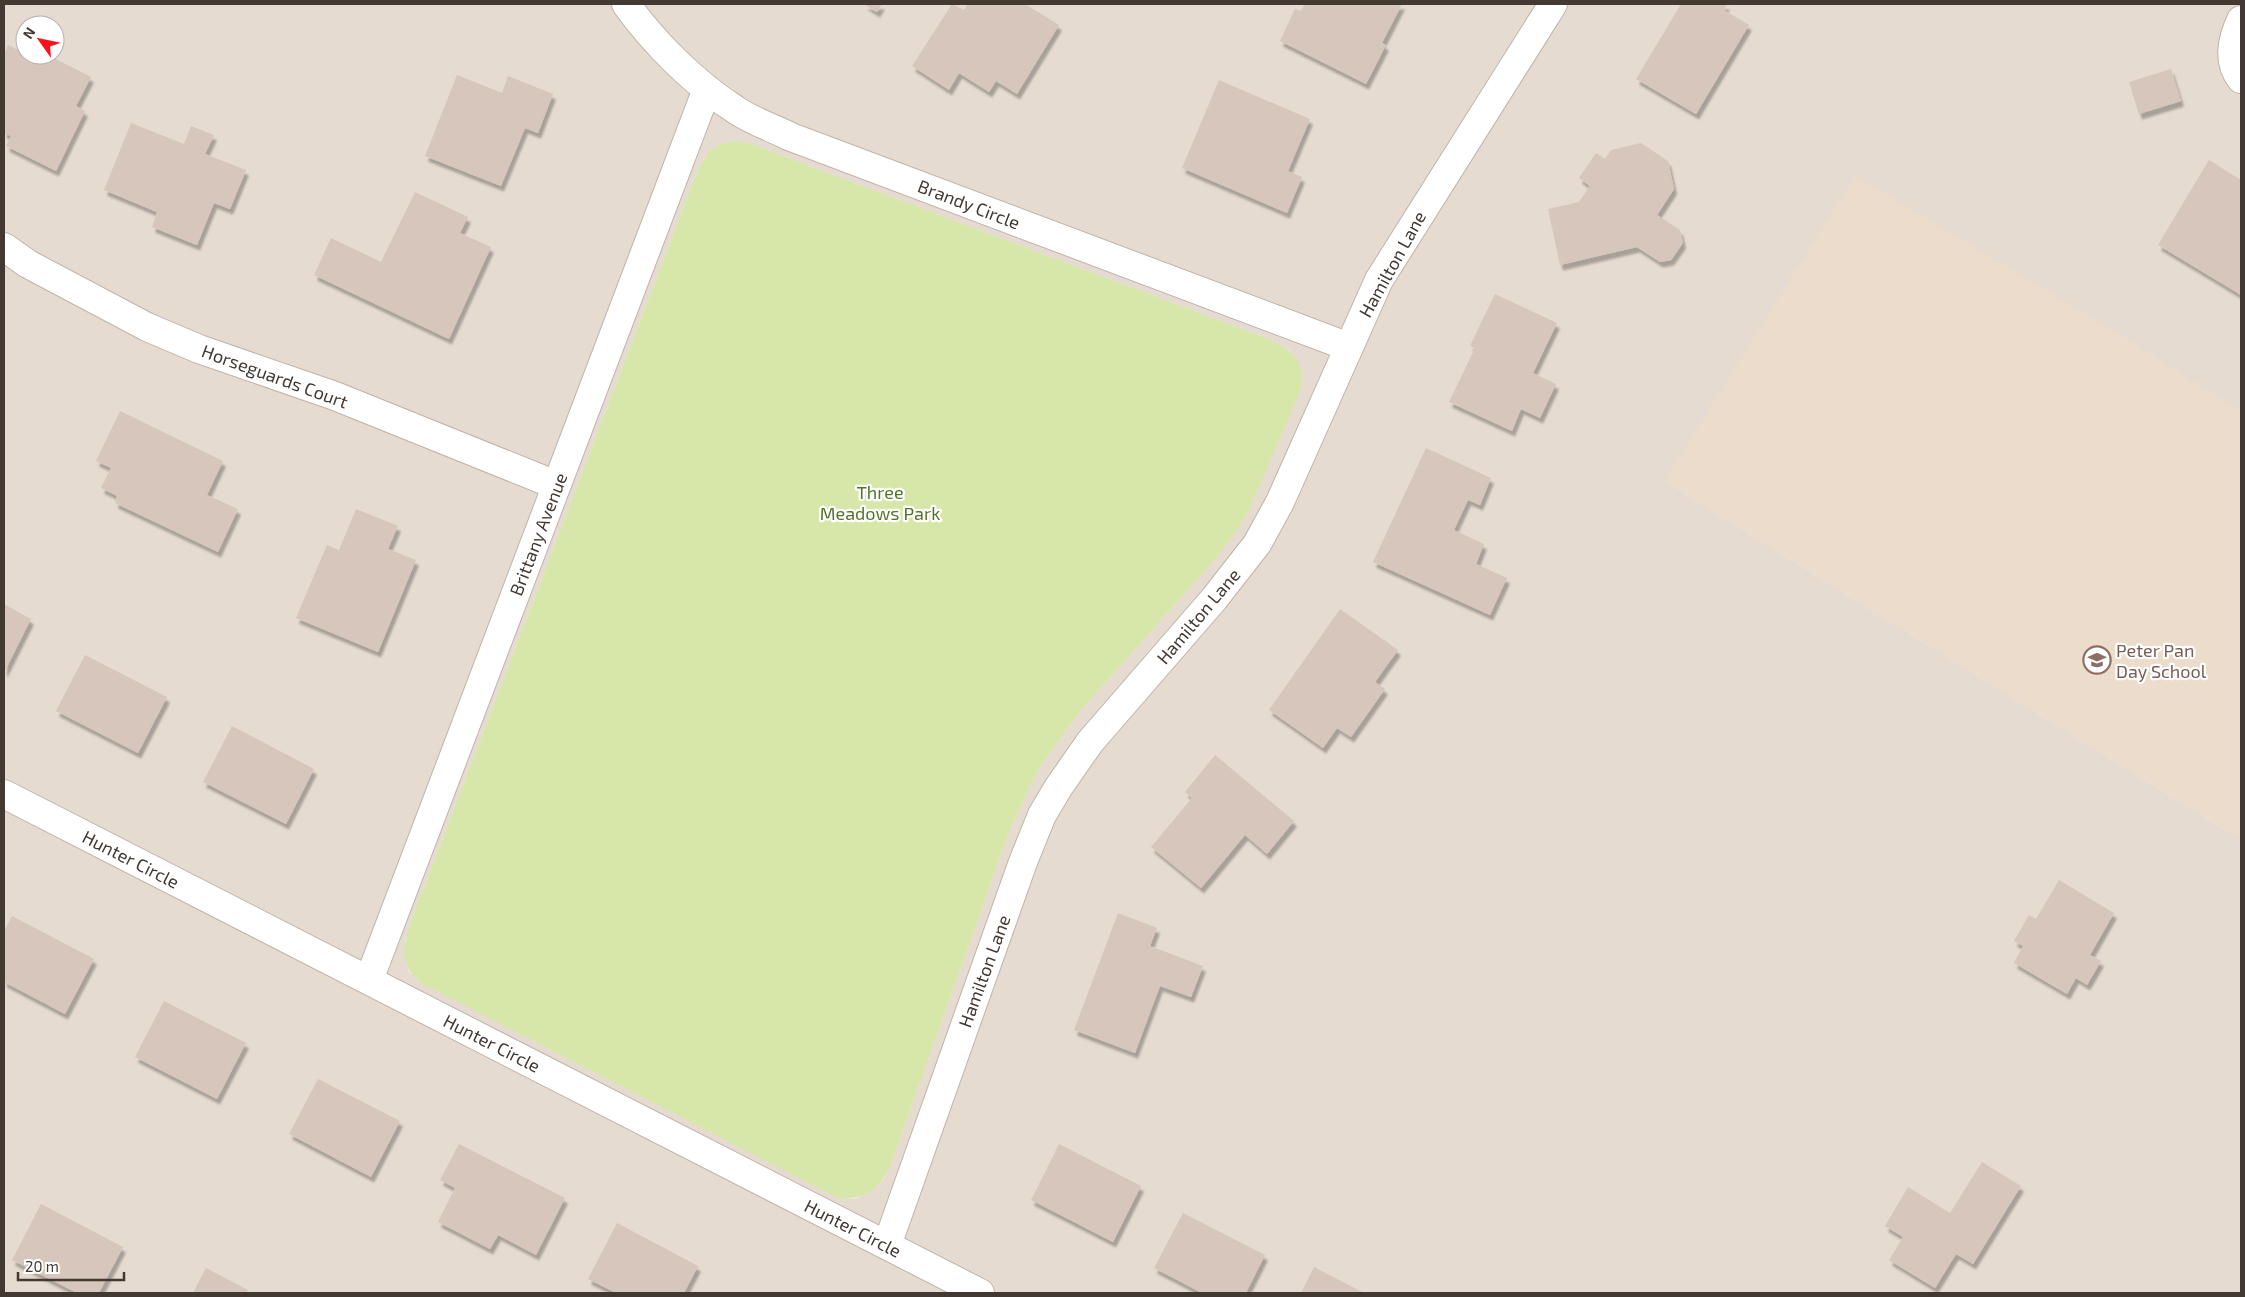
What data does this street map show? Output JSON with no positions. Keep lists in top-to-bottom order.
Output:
{
  "streets": {
    "street": [
      "Brandy Circle",
      "Hamilton Lane",
      "Horseguards Court",
      "Brittany Avenue",
      "Hunter Circle"
    ]
  },
  "crossings": [
    ["Brandy Circle", "Hamilton Lane"],
    ["Brandy Circle", "Brittany Avenue"],
    ["Hamilton Lane", "Hunter Circle"],
    ["Horseguards Court", "Brittany Avenue"],
    ["Brittany Avenue", "Hunter Circle"]
  ],
  "parks": ["Three Meadows Park"],
  "places": {
    "school or university": ["Peter Pan Day School"]
  },
  "scale_bar": "20 m",
  "north": "top left"
}
